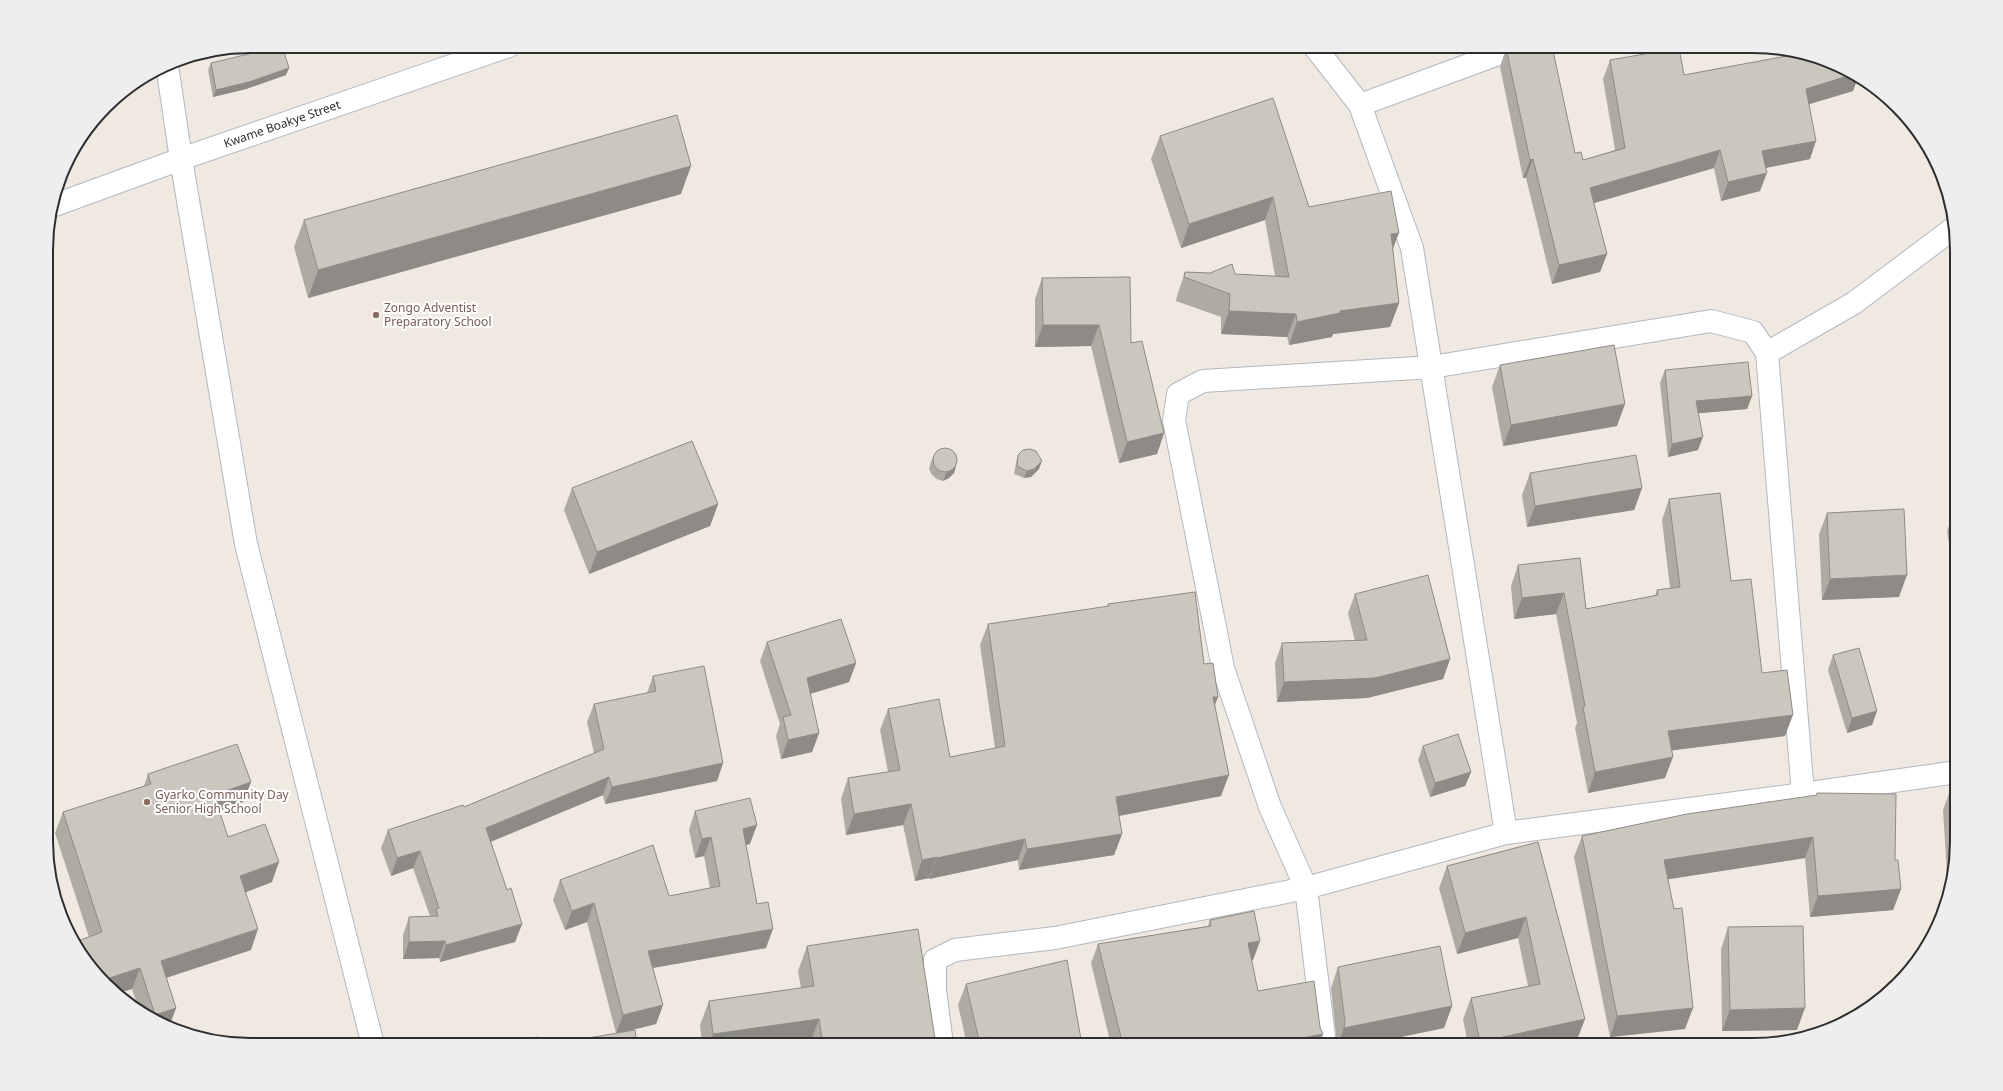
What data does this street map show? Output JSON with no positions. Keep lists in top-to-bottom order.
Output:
{
  "streets": {
    "street": ["Kwame Boakye Street"]
  },
  "places": ["Zongo Adventist Preparatory School", "Gyarko Community Day Senior High School"]
}
